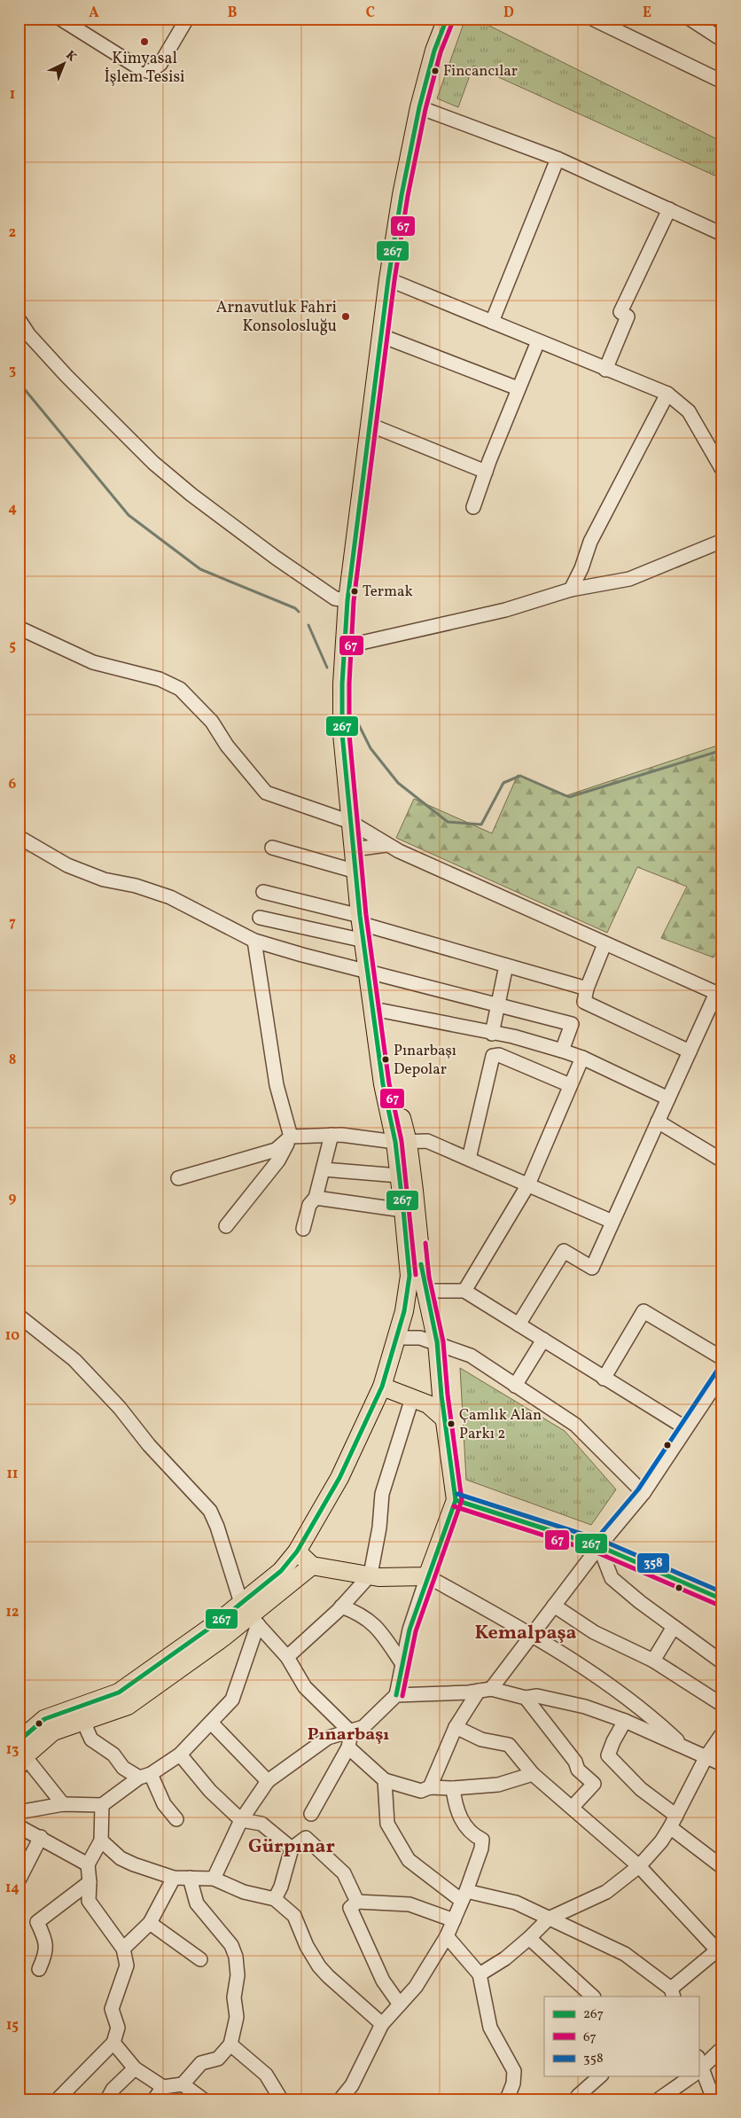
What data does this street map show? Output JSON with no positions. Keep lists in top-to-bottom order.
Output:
{
  "districts": ["Kemalpaşa", "Pınarbaşı", "Gürpınar"],
  "places": [
    "Kimyasal İşlem Tesisi",
    "Fincancılar",
    "Arnavutluk Fahri Konsolosluğu",
    "Termak",
    "Pınarbaşı Depolar",
    "Çamlık Alan Parkı 2"
  ],
  "lines": ["transit line 267", "transit line 67", "transit line 358"],
  "legend": ["267", "67", "358"],
  "north": "top right",
  "grid": {
    "columns": [
      "A",
      "B",
      "C",
      "D",
      "E"
    ],
    "rows": [
      "1",
      "2",
      "3",
      "4",
      "5",
      "6",
      "7",
      "8",
      "9",
      "10",
      "11",
      "12",
      "13",
      "14",
      "15"
    ]
  }
}
